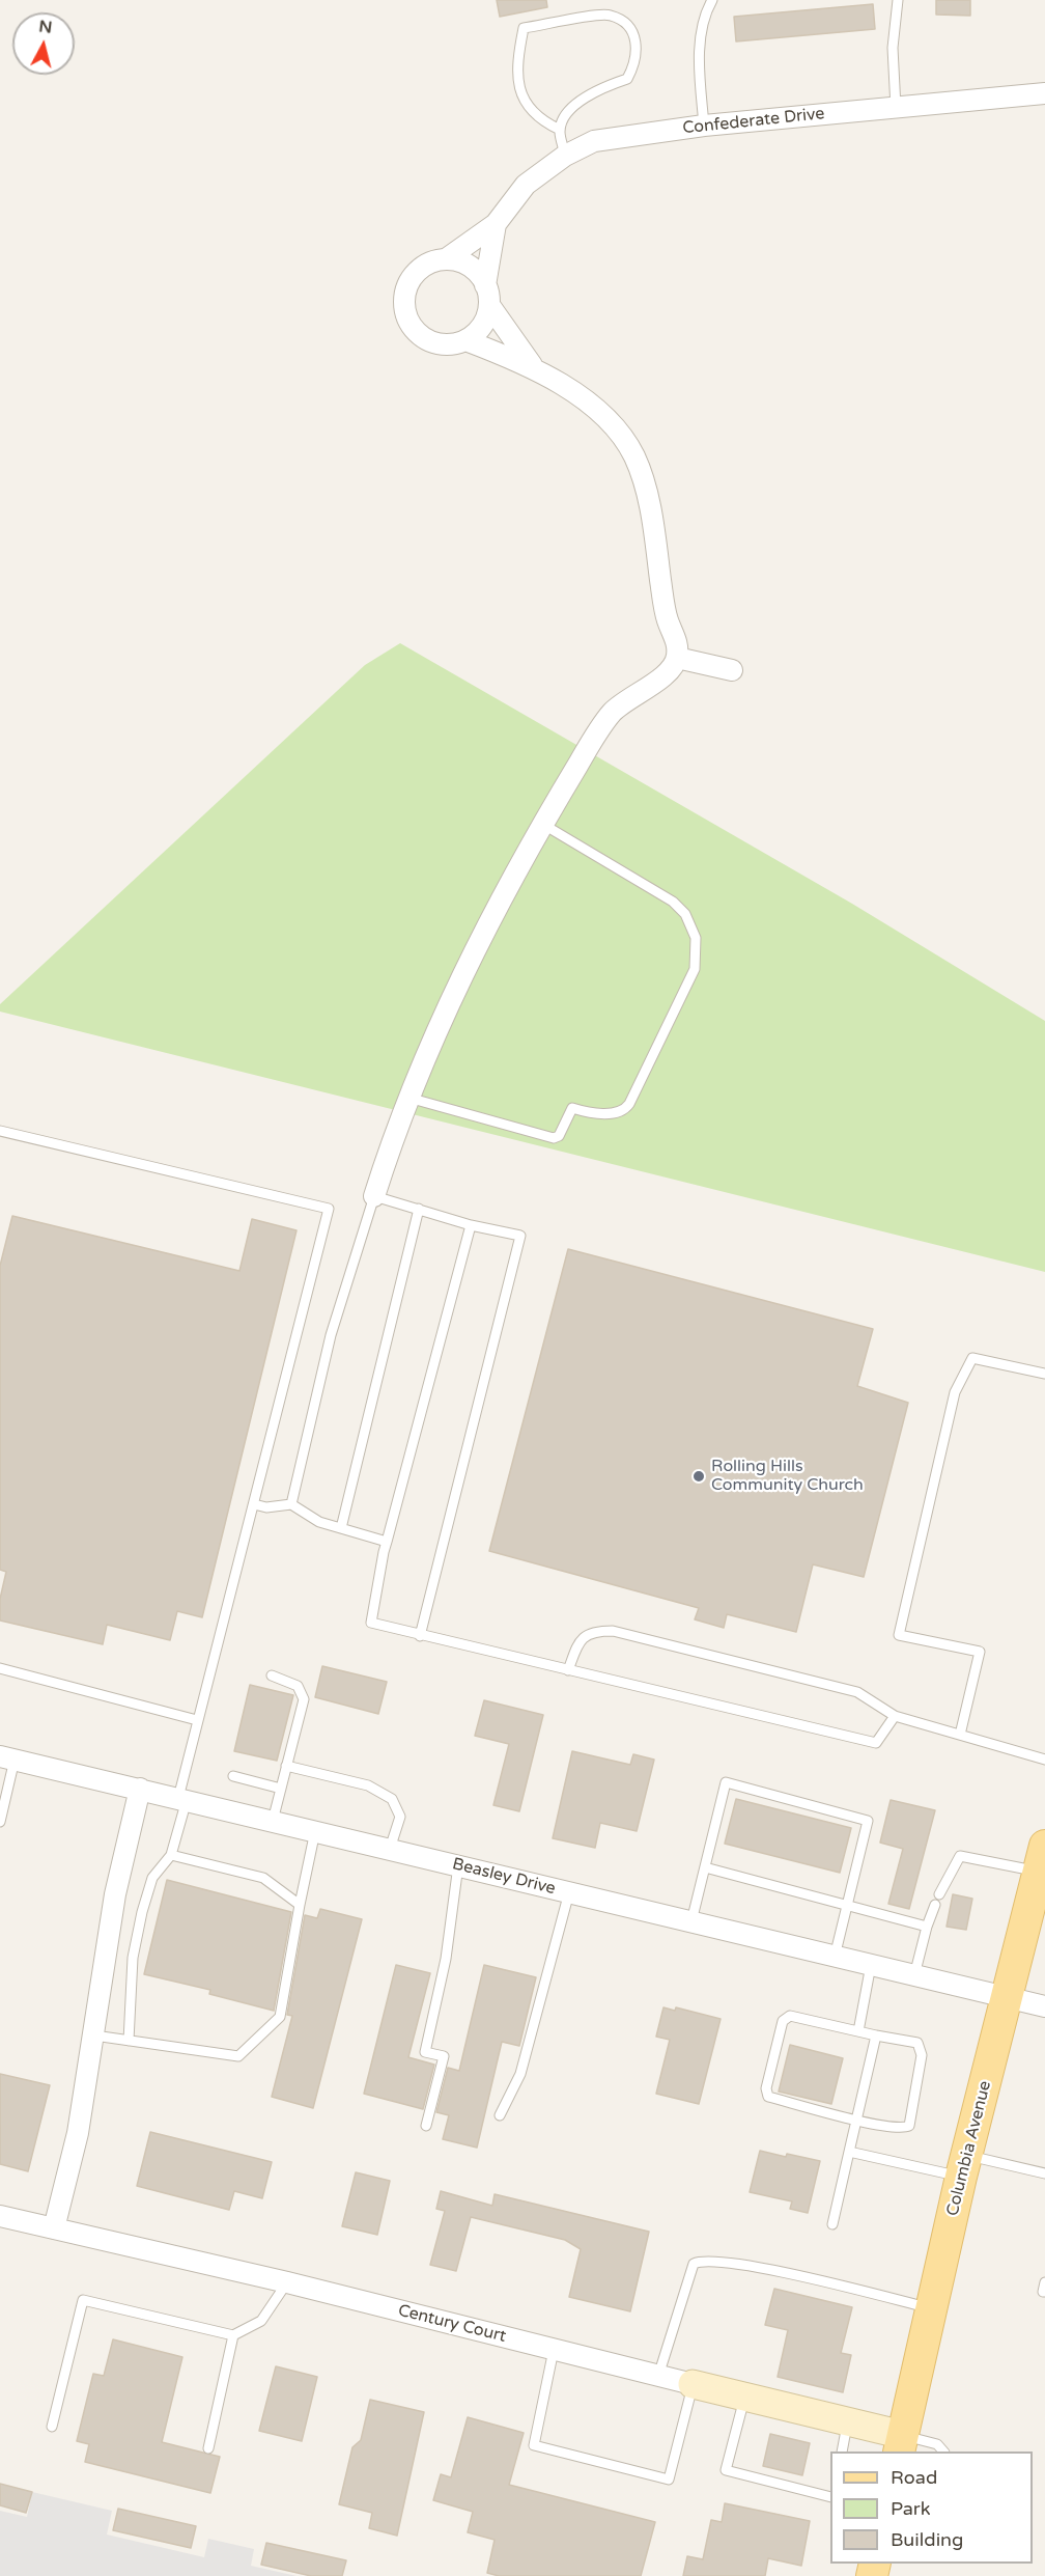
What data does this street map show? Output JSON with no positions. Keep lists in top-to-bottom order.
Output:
{
  "streets": {
    "main road": ["Columbia Avenue", "Century Court"],
    "street": ["Confederate Drive", "Beasley Drive"]
  },
  "crossings": [
    ["Beasley Drive", "Columbia Avenue"],
    ["Columbia Avenue", "Century Court"]
  ],
  "places": ["Rolling Hills Community Church"],
  "legend": ["Road", "Park", "Building"],
  "north": "top"
}
